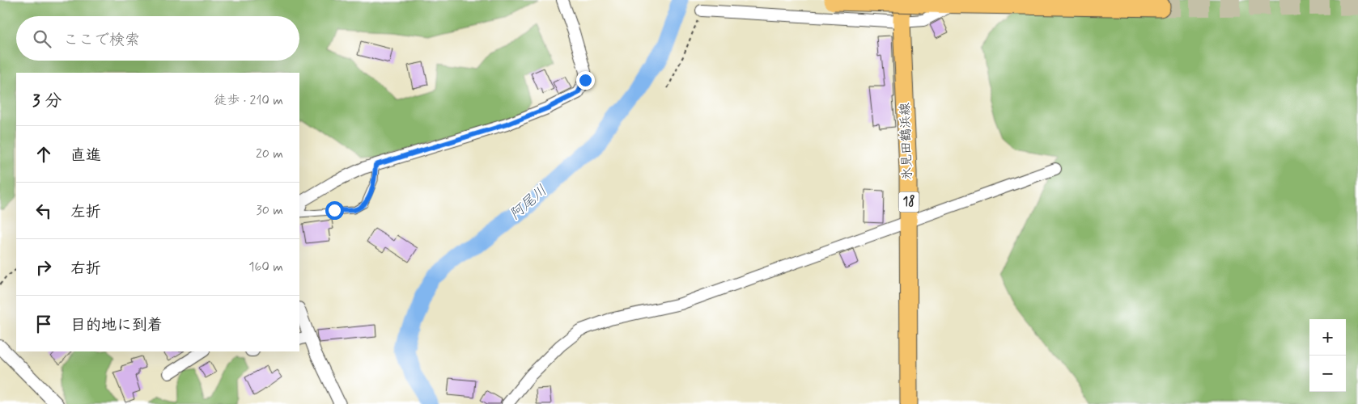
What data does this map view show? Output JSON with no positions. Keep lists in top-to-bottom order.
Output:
{
  "streets": {
    "main road": ["氷見田鶴浜線", "18"]
  },
  "water": ["阿尾川"],
  "page": {
    "search": "ここで検索",
    "heading": ["3 分", "徒歩 · 210 m"],
    "list": [
      ["直進", "20 m"],
      ["左折", "30 m"],
      ["右折", "160 m"],
      "目的地に到着"
    ],
    "map_buttons": ["+", "−"]
  }
}
